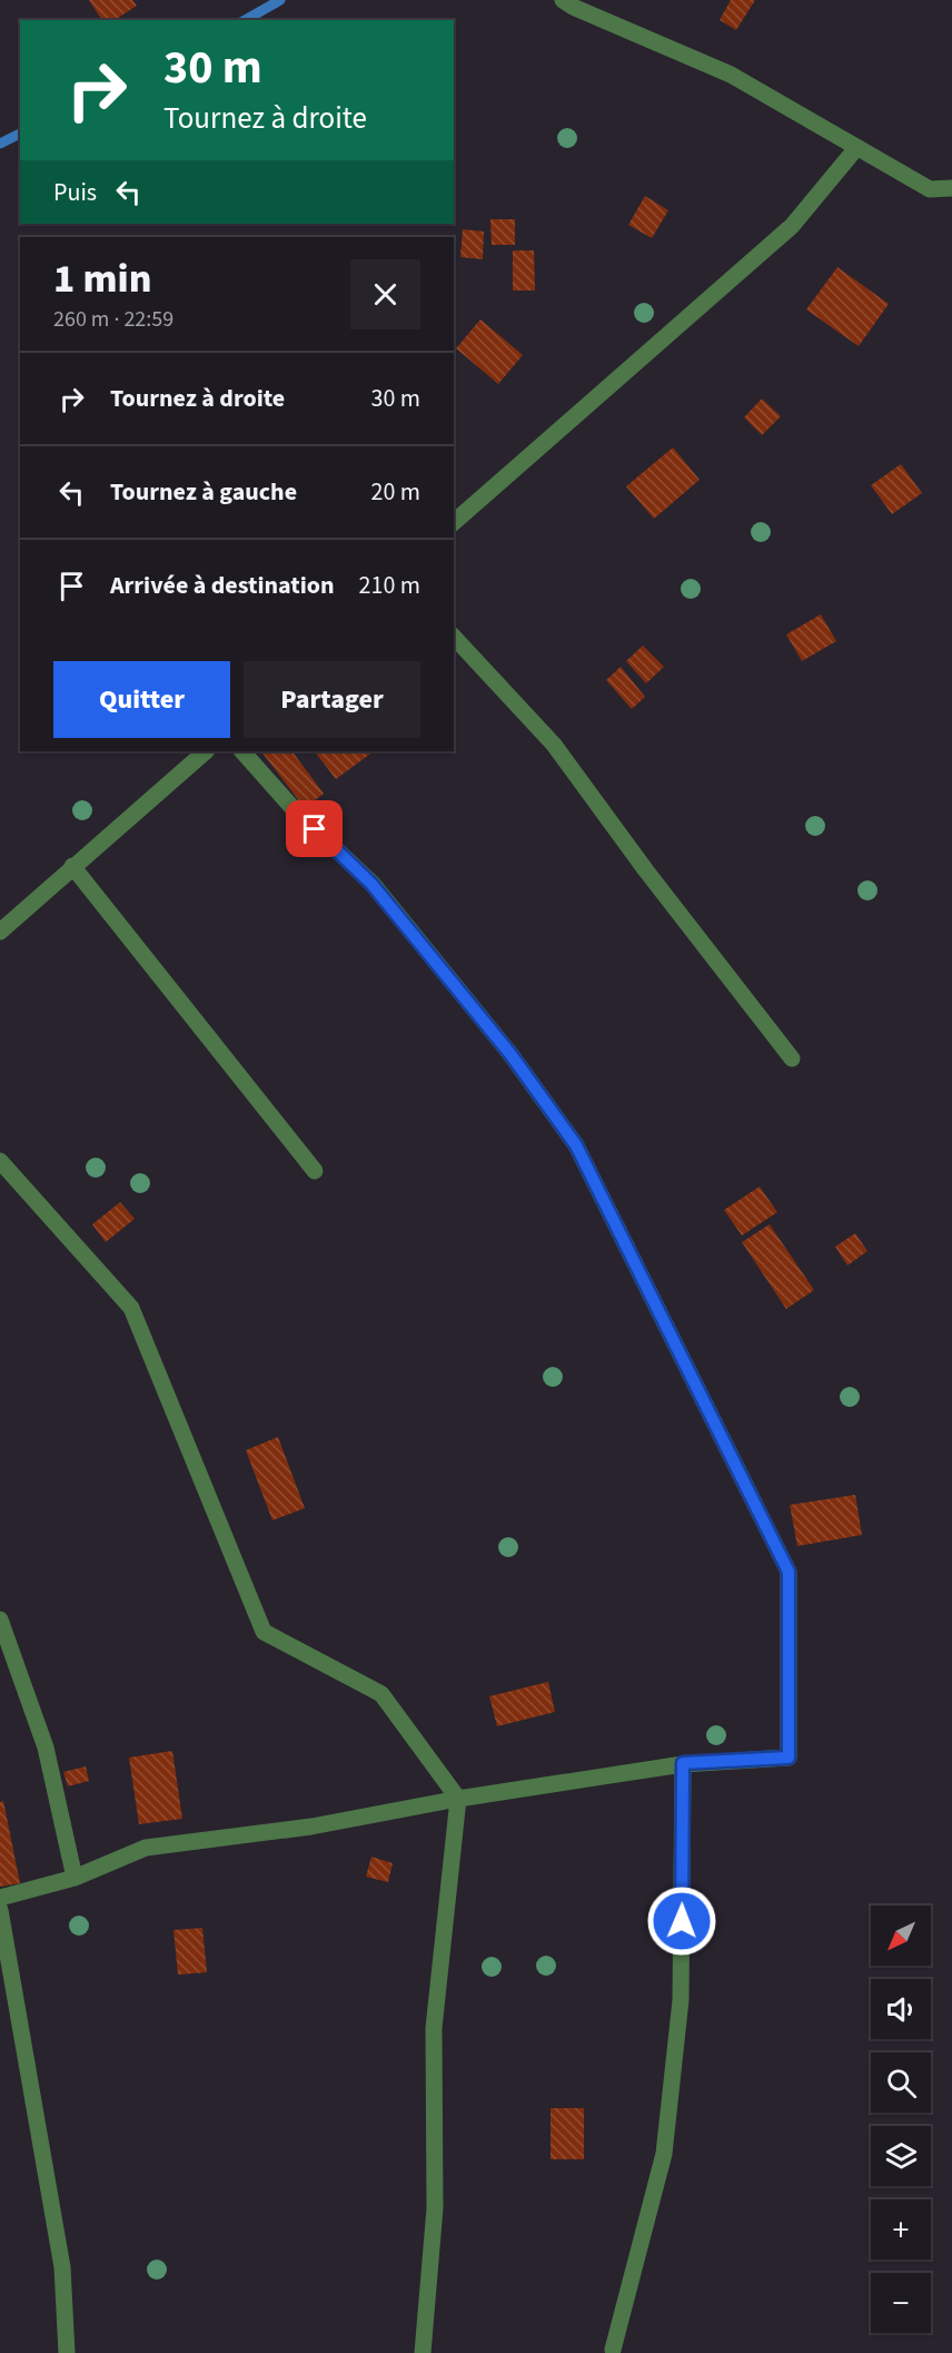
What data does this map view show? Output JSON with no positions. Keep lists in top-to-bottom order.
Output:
{
  "north": "bottom left",
  "page": {
    "turn": ["30 m", "Tournez à droite"],
    "then": "Puis",
    "heading": ["1 min", "260 m · 22:59"],
    "list": [
      {
        "name": "Tournez à droite",
        "value": "30 m"
      },
      {
        "name": "Tournez à gauche",
        "value": "20 m"
      },
      {
        "name": "Arrivée à destination",
        "value": "210 m"
      }
    ],
    "buttons": ["Quitter", "Partager"],
    "map_buttons": ["+", "−"]
  }
}
